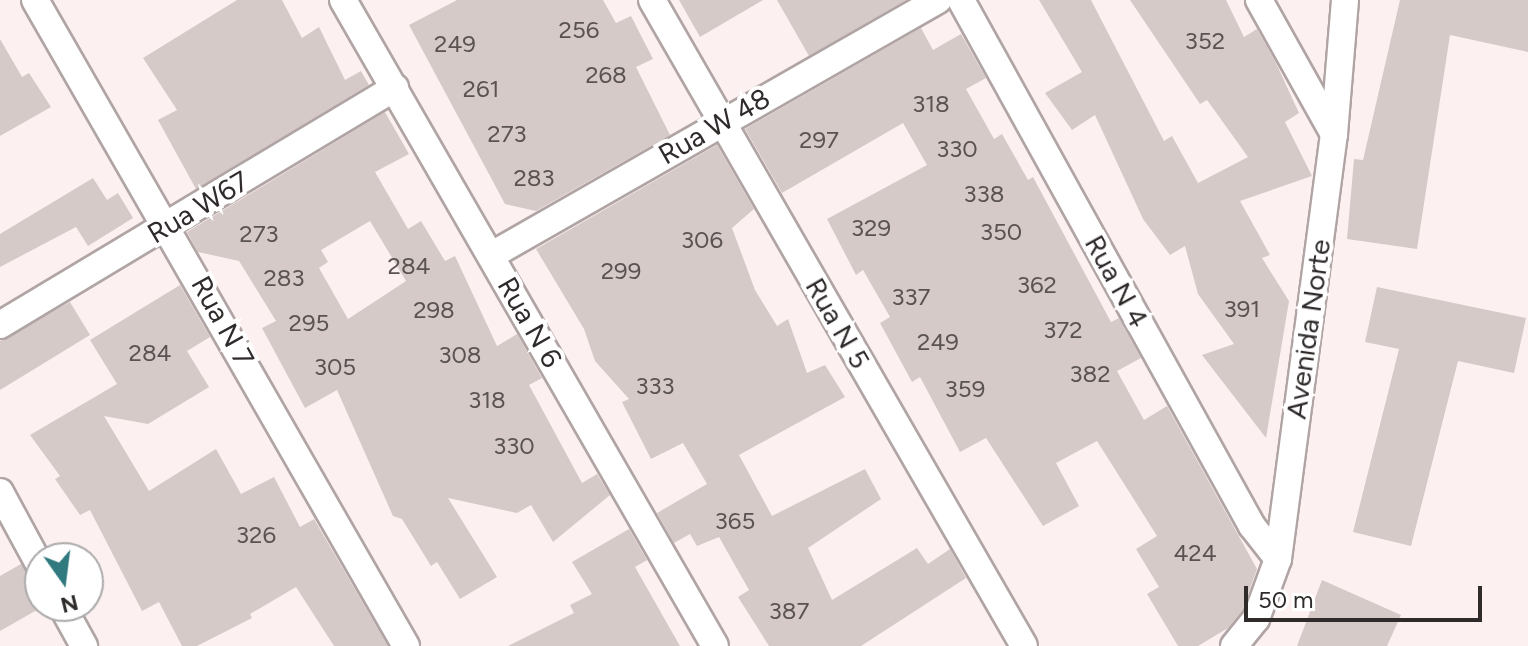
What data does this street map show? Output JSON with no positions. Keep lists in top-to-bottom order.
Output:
{
  "streets": {
    "street": [
      "Rua W 48",
      "Rua W67",
      "Rua N 4",
      "Rua N 7",
      "Rua N 6",
      "Rua N 5",
      "Avenida Norte"
    ]
  },
  "crossings": [
    ["Rua W 48", "Rua N 6"],
    ["Rua W 48", "Rua N 5"],
    ["Rua W67", "Rua N 7"],
    ["Rua W67", "Rua N 6"],
    ["Rua N 4", "Avenida Norte"]
  ],
  "house_numbers": [
    "256",
    "352",
    "249",
    "268",
    "261",
    "318",
    "273",
    "297",
    "330",
    "283",
    "338",
    "329",
    "350",
    "273",
    "306",
    "284",
    "299",
    "283",
    "362",
    "337",
    "391",
    "298",
    "295",
    "372",
    "249",
    "284",
    "308",
    "305",
    "382",
    "333",
    "359",
    "318",
    "330",
    "365",
    "326",
    "424",
    "387"
  ],
  "scale_bar": "50 m",
  "north": "bottom"
}
